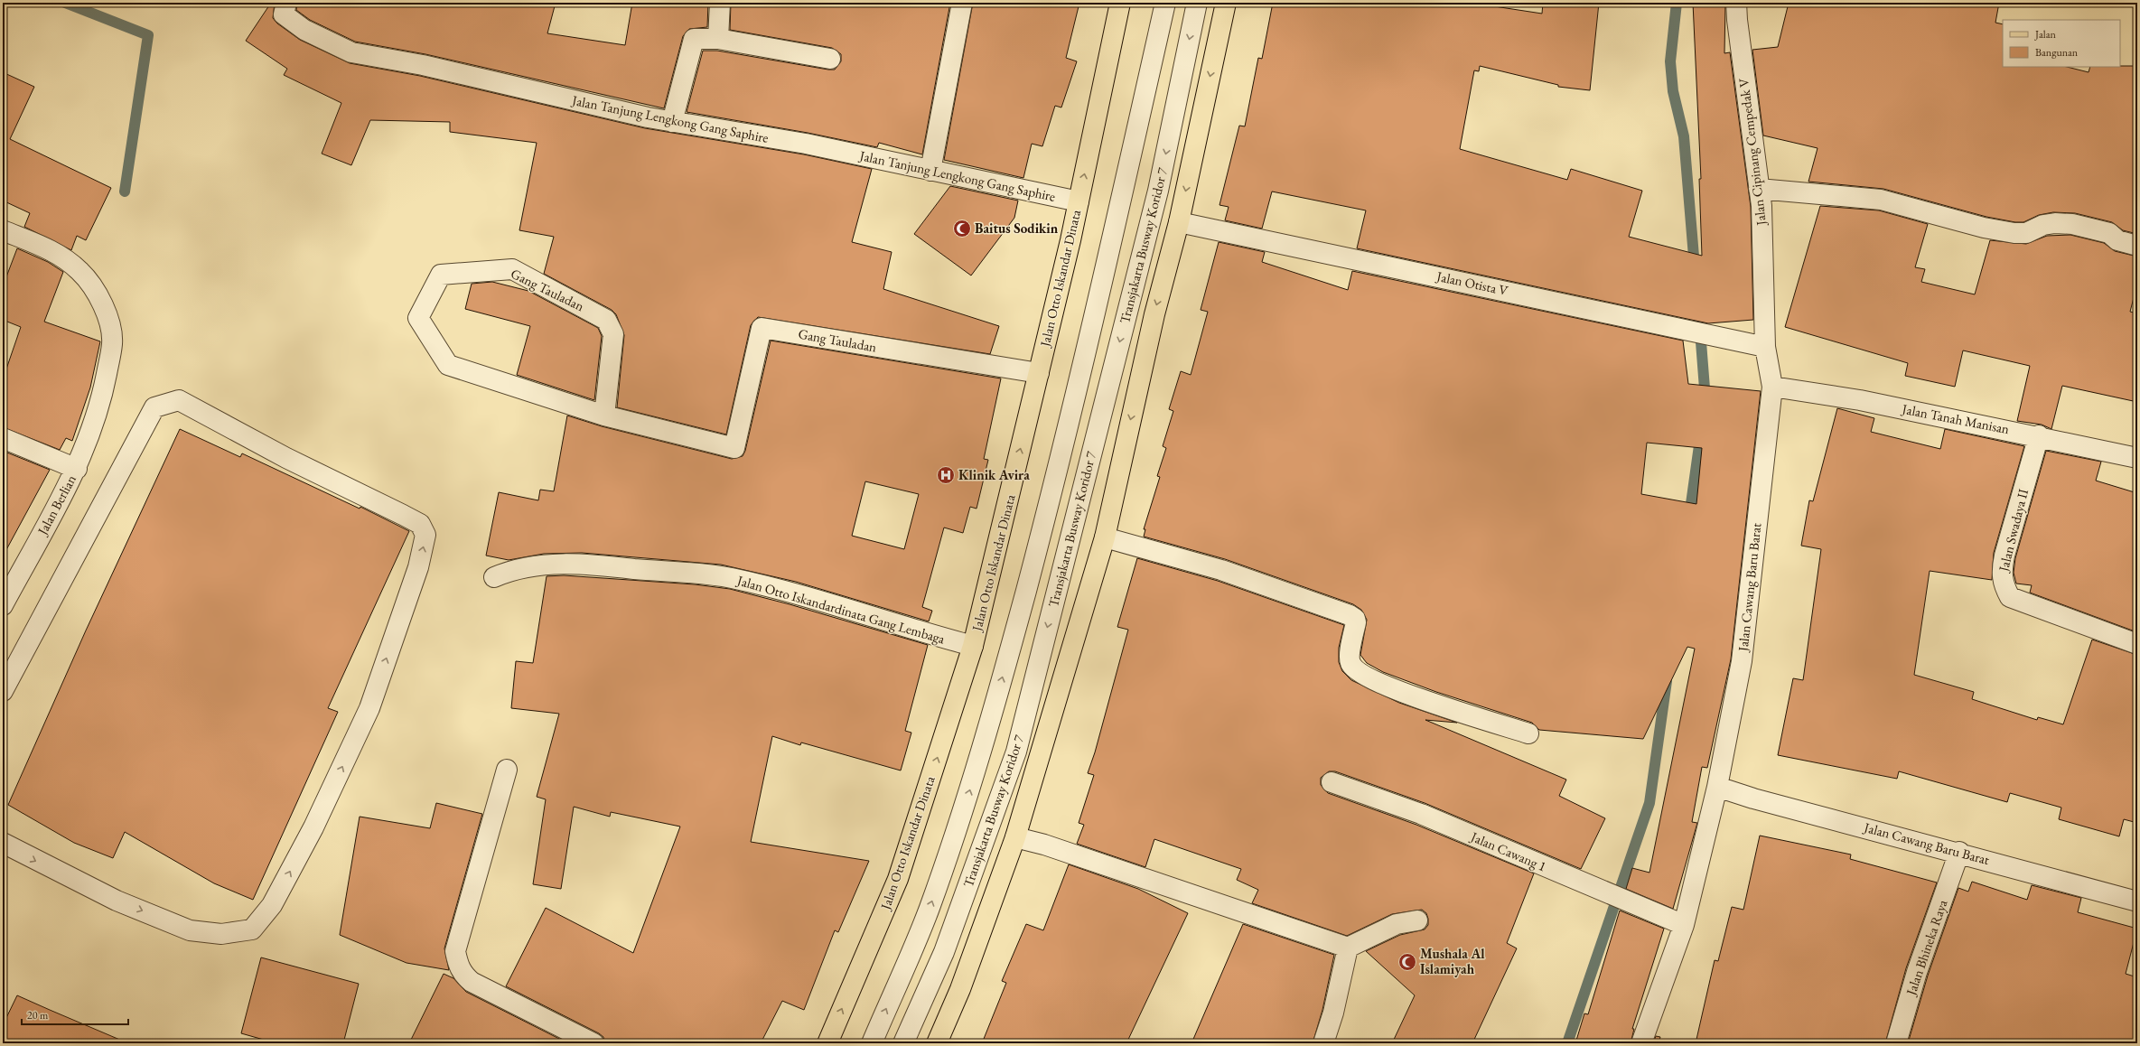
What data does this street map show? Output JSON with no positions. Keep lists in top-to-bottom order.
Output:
{
  "streets": {
    "main road": ["Jalan Otto Iskandar Dinata"],
    "street": [
      "Jalan Tanjung Lengkong Gang Saphire",
      "Jalan Cipinang Cempedak V",
      "Transjakarta Busway Koridor 7",
      "Jalan Otista V",
      "Gang Tauladan",
      "Jalan Tanah Manisan",
      "Jalan Berlian",
      "Jalan Swadaya II",
      "Jalan Cawang Baru Barat",
      "Jalan Otto Iskandardinata Gang Lembaga",
      "Jalan Cawang 1",
      "Jalan Bhineka Raya"
    ]
  },
  "crossings": [
    ["Jalan Tanjung Lengkong Gang Saphire", "Jalan Otto Iskandar Dinata"],
    ["Jalan Cipinang Cempedak V", "Jalan Otista V"],
    ["Jalan Cipinang Cempedak V", "Jalan Tanah Manisan"],
    ["Jalan Cipinang Cempedak V", "Jalan Cawang Baru Barat"],
    ["Jalan Otto Iskandar Dinata", "Gang Tauladan"],
    ["Jalan Otto Iskandar Dinata", "Jalan Otto Iskandardinata Gang Lembaga"],
    ["Jalan Tanah Manisan", "Jalan Swadaya II"],
    ["Jalan Tanah Manisan", "Jalan Cawang Baru Barat"],
    ["Jalan Cawang Baru Barat", "Jalan Cawang 1"],
    ["Jalan Cawang Baru Barat", "Jalan Bhineka Raya"]
  ],
  "places": {
    "mosque": ["Baitus Sodikin", "Mushala Al Islamiyah"],
    "hospital": ["Klinik Avira"]
  },
  "legend": ["Jalan", "Bangunan"],
  "scale_bar": "20 m"
}
